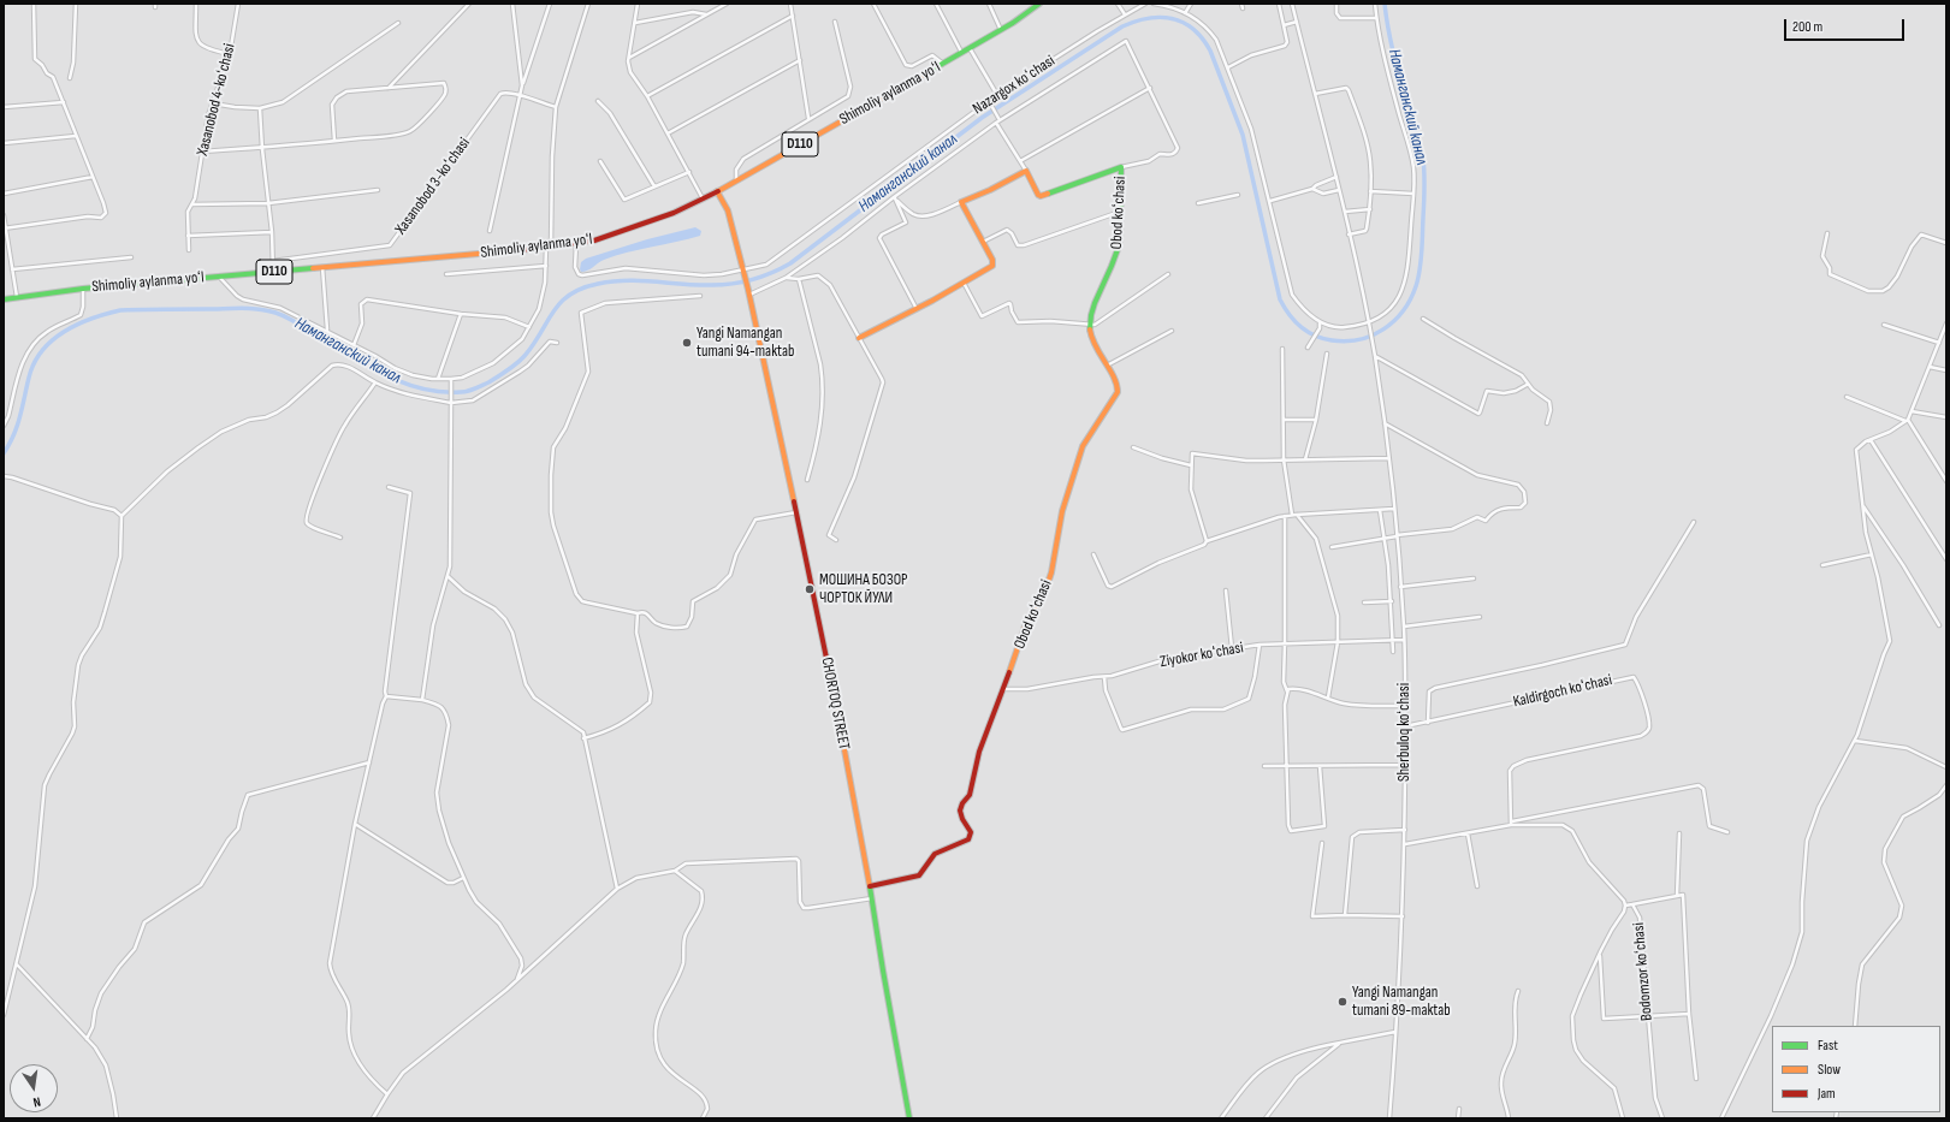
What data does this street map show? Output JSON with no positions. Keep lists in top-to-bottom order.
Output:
{
  "streets": {
    "main road": [
      "Shimoliy aylanma yoʻl",
      "D110",
      "Obod koʻchasi",
      "CHORTOQ STREET"
    ],
    "street": [
      "Nazargox koʻchasi",
      "Xasanobod 4-koʻchasi",
      "Xasanobod 3-koʻchasi",
      "Ziyokor koʻchasi",
      "Kaldirgoch koʻchasi",
      "Sherbuloq koʻchasi",
      "Bodomzor koʻchasi"
    ]
  },
  "crossings": [
    ["Nazargox koʻchasi", "Shimoliy aylanma yoʻl"],
    ["Nazargox koʻchasi", "CHORTOQ STREET"],
    ["Shimoliy aylanma yoʻl", "CHORTOQ STREET"],
    ["Obod koʻchasi", "Ziyokor koʻchasi"],
    ["Ziyokor koʻchasi", "Sherbuloq koʻchasi"],
    ["Kaldirgoch koʻchasi", "Sherbuloq koʻchasi"],
    ["Kaldirgoch koʻchasi", "Bodomzor koʻchasi"]
  ],
  "water": ["Наманганский канал"],
  "places": ["Yangi Namangan tumani 94-maktab", "МОШИНА БОЗОР ЧОРТОК ЙУЛИ", "Yangi Namangan tumani 89-maktab"],
  "legend": ["Fast", "Slow", "Jam"],
  "scale_bar": "200 m",
  "north": "bottom"
}
